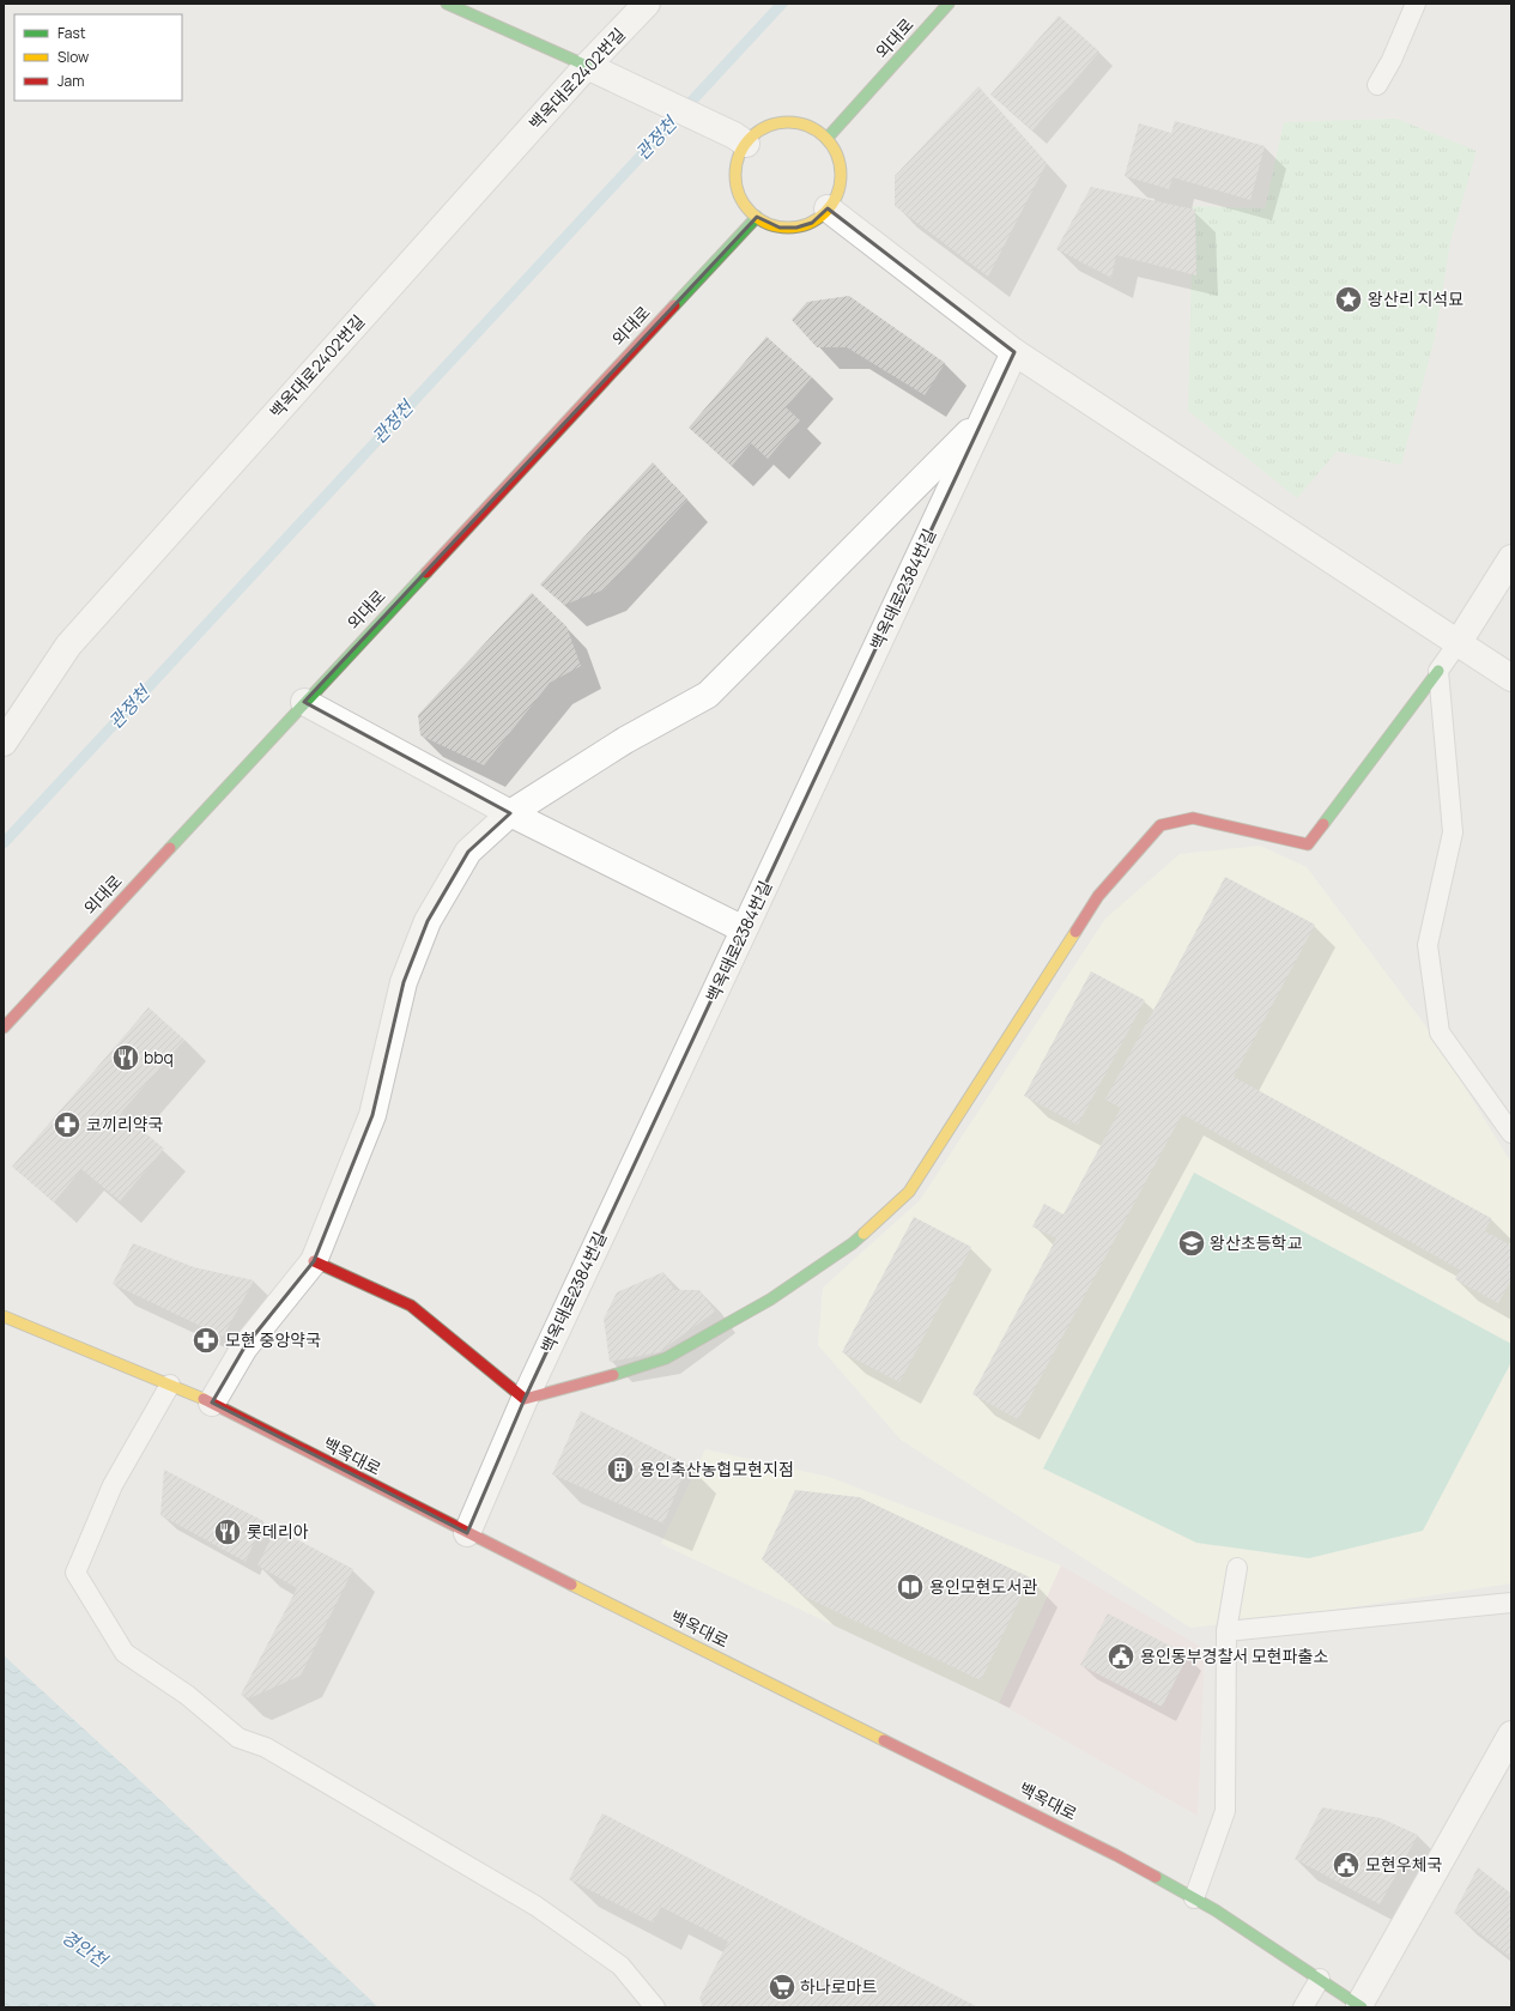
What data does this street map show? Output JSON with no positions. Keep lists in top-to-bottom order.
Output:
{
  "streets": {
    "street": [
      "외대로",
      "백옥대로2402번길",
      "백옥대로2384번길",
      "백옥대로"
    ]
  },
  "crossings": [
    ["백옥대로2384번길", "백옥대로"]
  ],
  "water": ["관정천", "경안천"],
  "places": {
    "place": ["왕산리 지석묘"],
    "restaurant": ["bbq", "롯데리아"],
    "pharmacy": ["코끼리약국", "모현 중앙약국"],
    "school or university": ["왕산초등학교"],
    "building": ["용인축산농협모현지점"],
    "library": ["용인모현도서관"],
    "public building": ["용인동부경찰서 모현파출소", "모현우체국"],
    "supermarket": ["하나로마트"]
  },
  "legend": ["Fast", "Slow", "Jam"]
}
